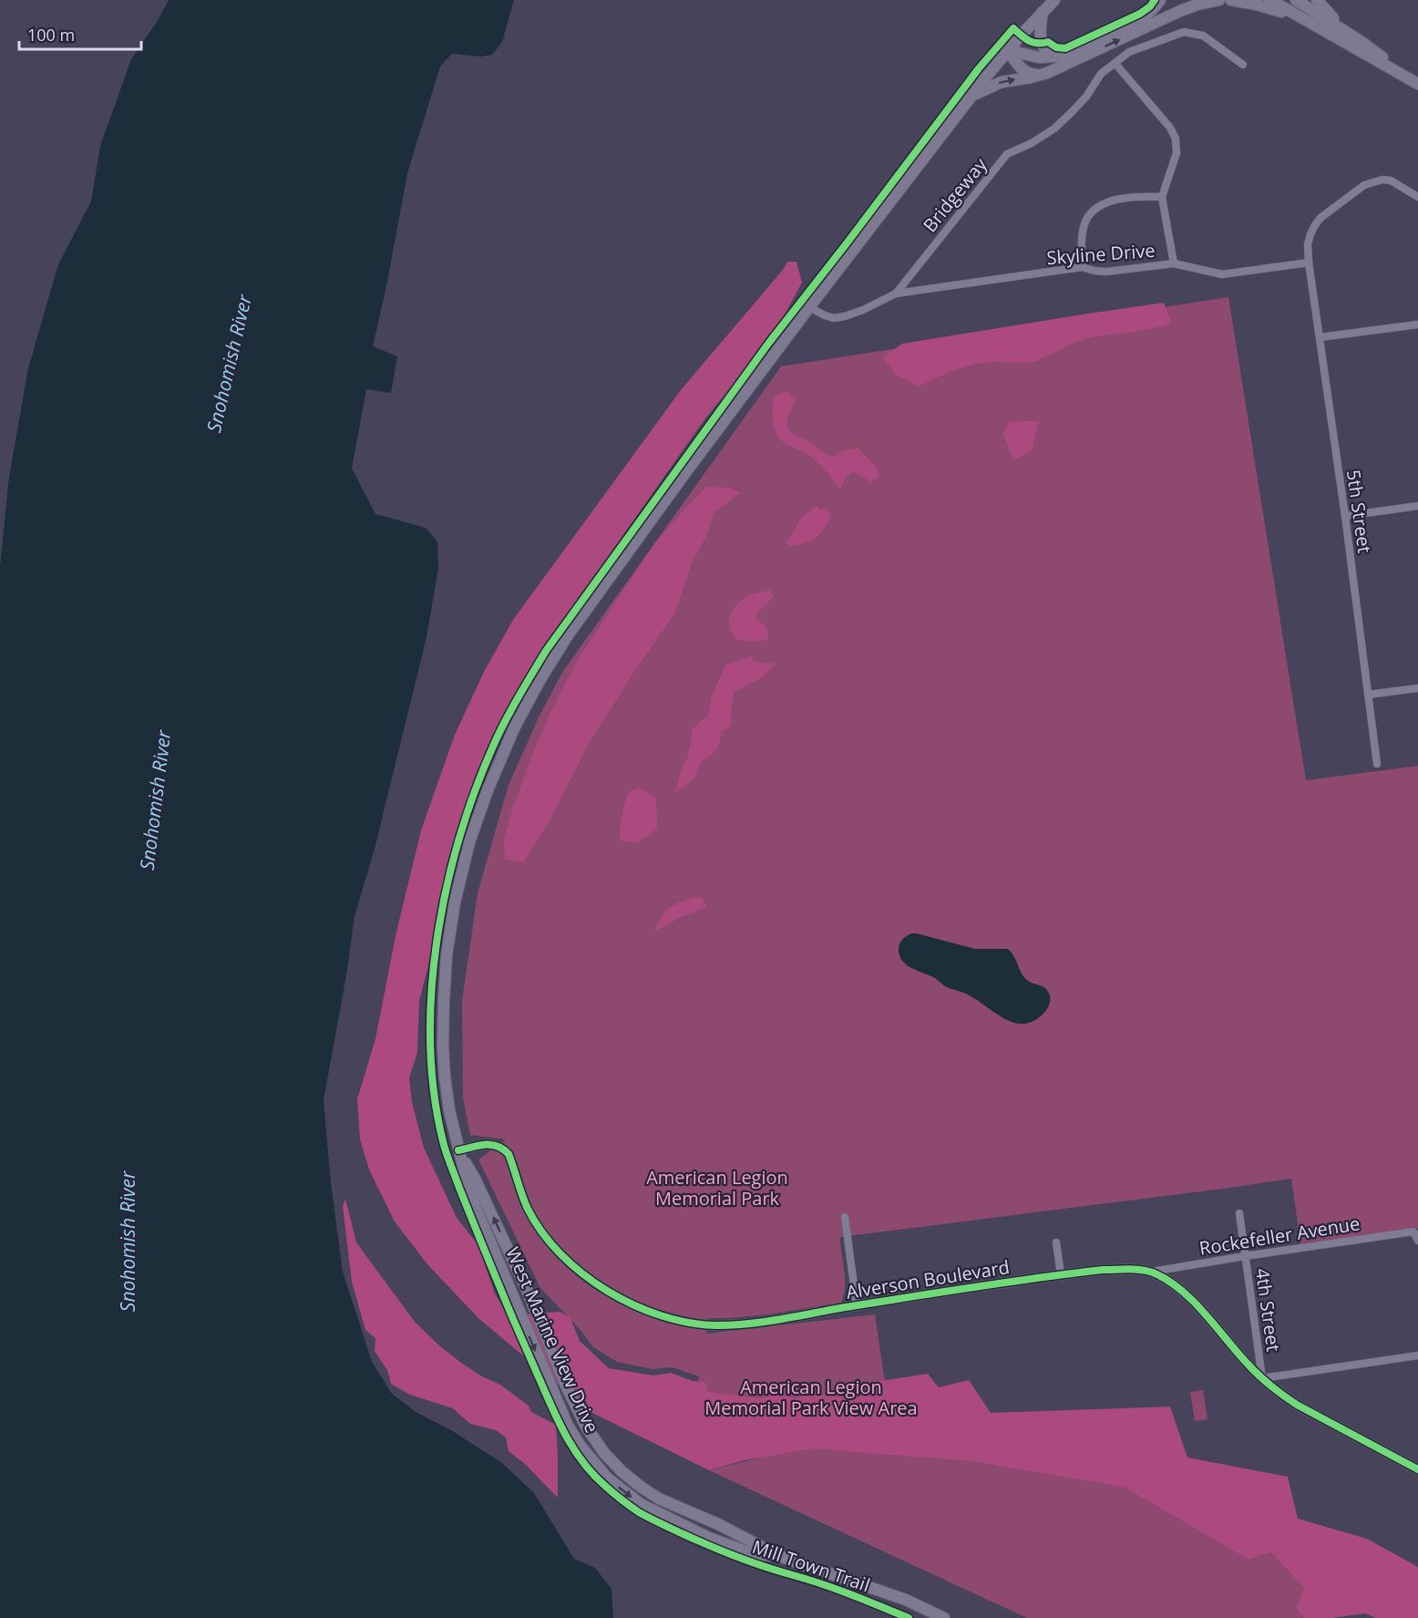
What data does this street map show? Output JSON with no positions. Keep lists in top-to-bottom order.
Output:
{
  "streets": {
    "main road": ["Alverson Boulevard", "West Marine View Drive"],
    "street": [
      "Bridgeway",
      "Skyline Drive",
      "5th Street",
      "Rockefeller Avenue",
      "4th Street"
    ],
    "cycle path": ["Mill Town Trail"]
  },
  "crossings": [
    ["Bridgeway", "Skyline Drive"],
    ["Bridgeway", "West Marine View Drive"],
    ["Skyline Drive", "5th Street"],
    ["Rockefeller Avenue", "Alverson Boulevard"],
    ["Rockefeller Avenue", "4th Street"],
    ["Alverson Boulevard", "4th Street"],
    ["Alverson Boulevard", "West Marine View Drive"]
  ],
  "water": ["Snohomish River"],
  "parks": ["American Legion Memorial Park", "American Legion Memorial Park View Area"],
  "scale_bar": "100 m"
}
